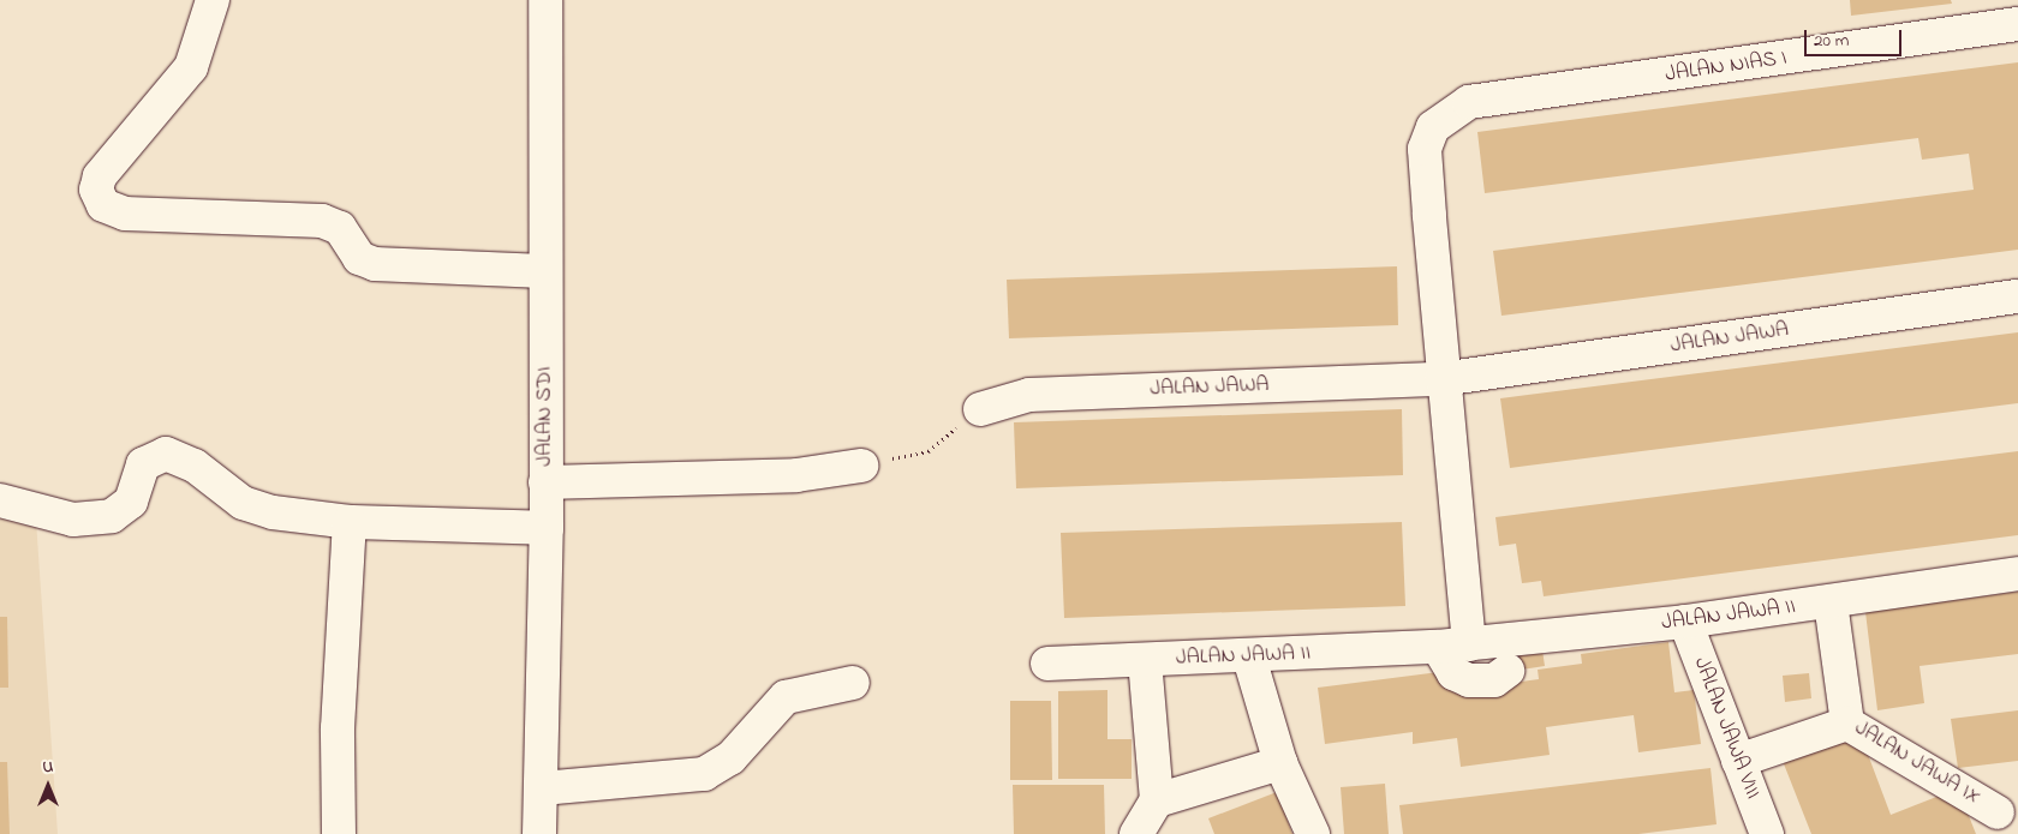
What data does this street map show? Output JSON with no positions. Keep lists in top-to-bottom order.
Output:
{
  "streets": {
    "street": [
      "JALAN NIAS I",
      "JALAN JAWA",
      "JALAN SDI",
      "JALAN JAWA II",
      "JALAN JAWA VIII",
      "JALAN JAWA IX"
    ]
  },
  "crossings": [
    ["JALAN NIAS I", "JALAN JAWA"],
    ["JALAN JAWA II", "JALAN JAWA VIII"],
    ["JALAN JAWA II", "JALAN JAWA IX"]
  ],
  "scale_bar": "20 m",
  "north": "top"
}
